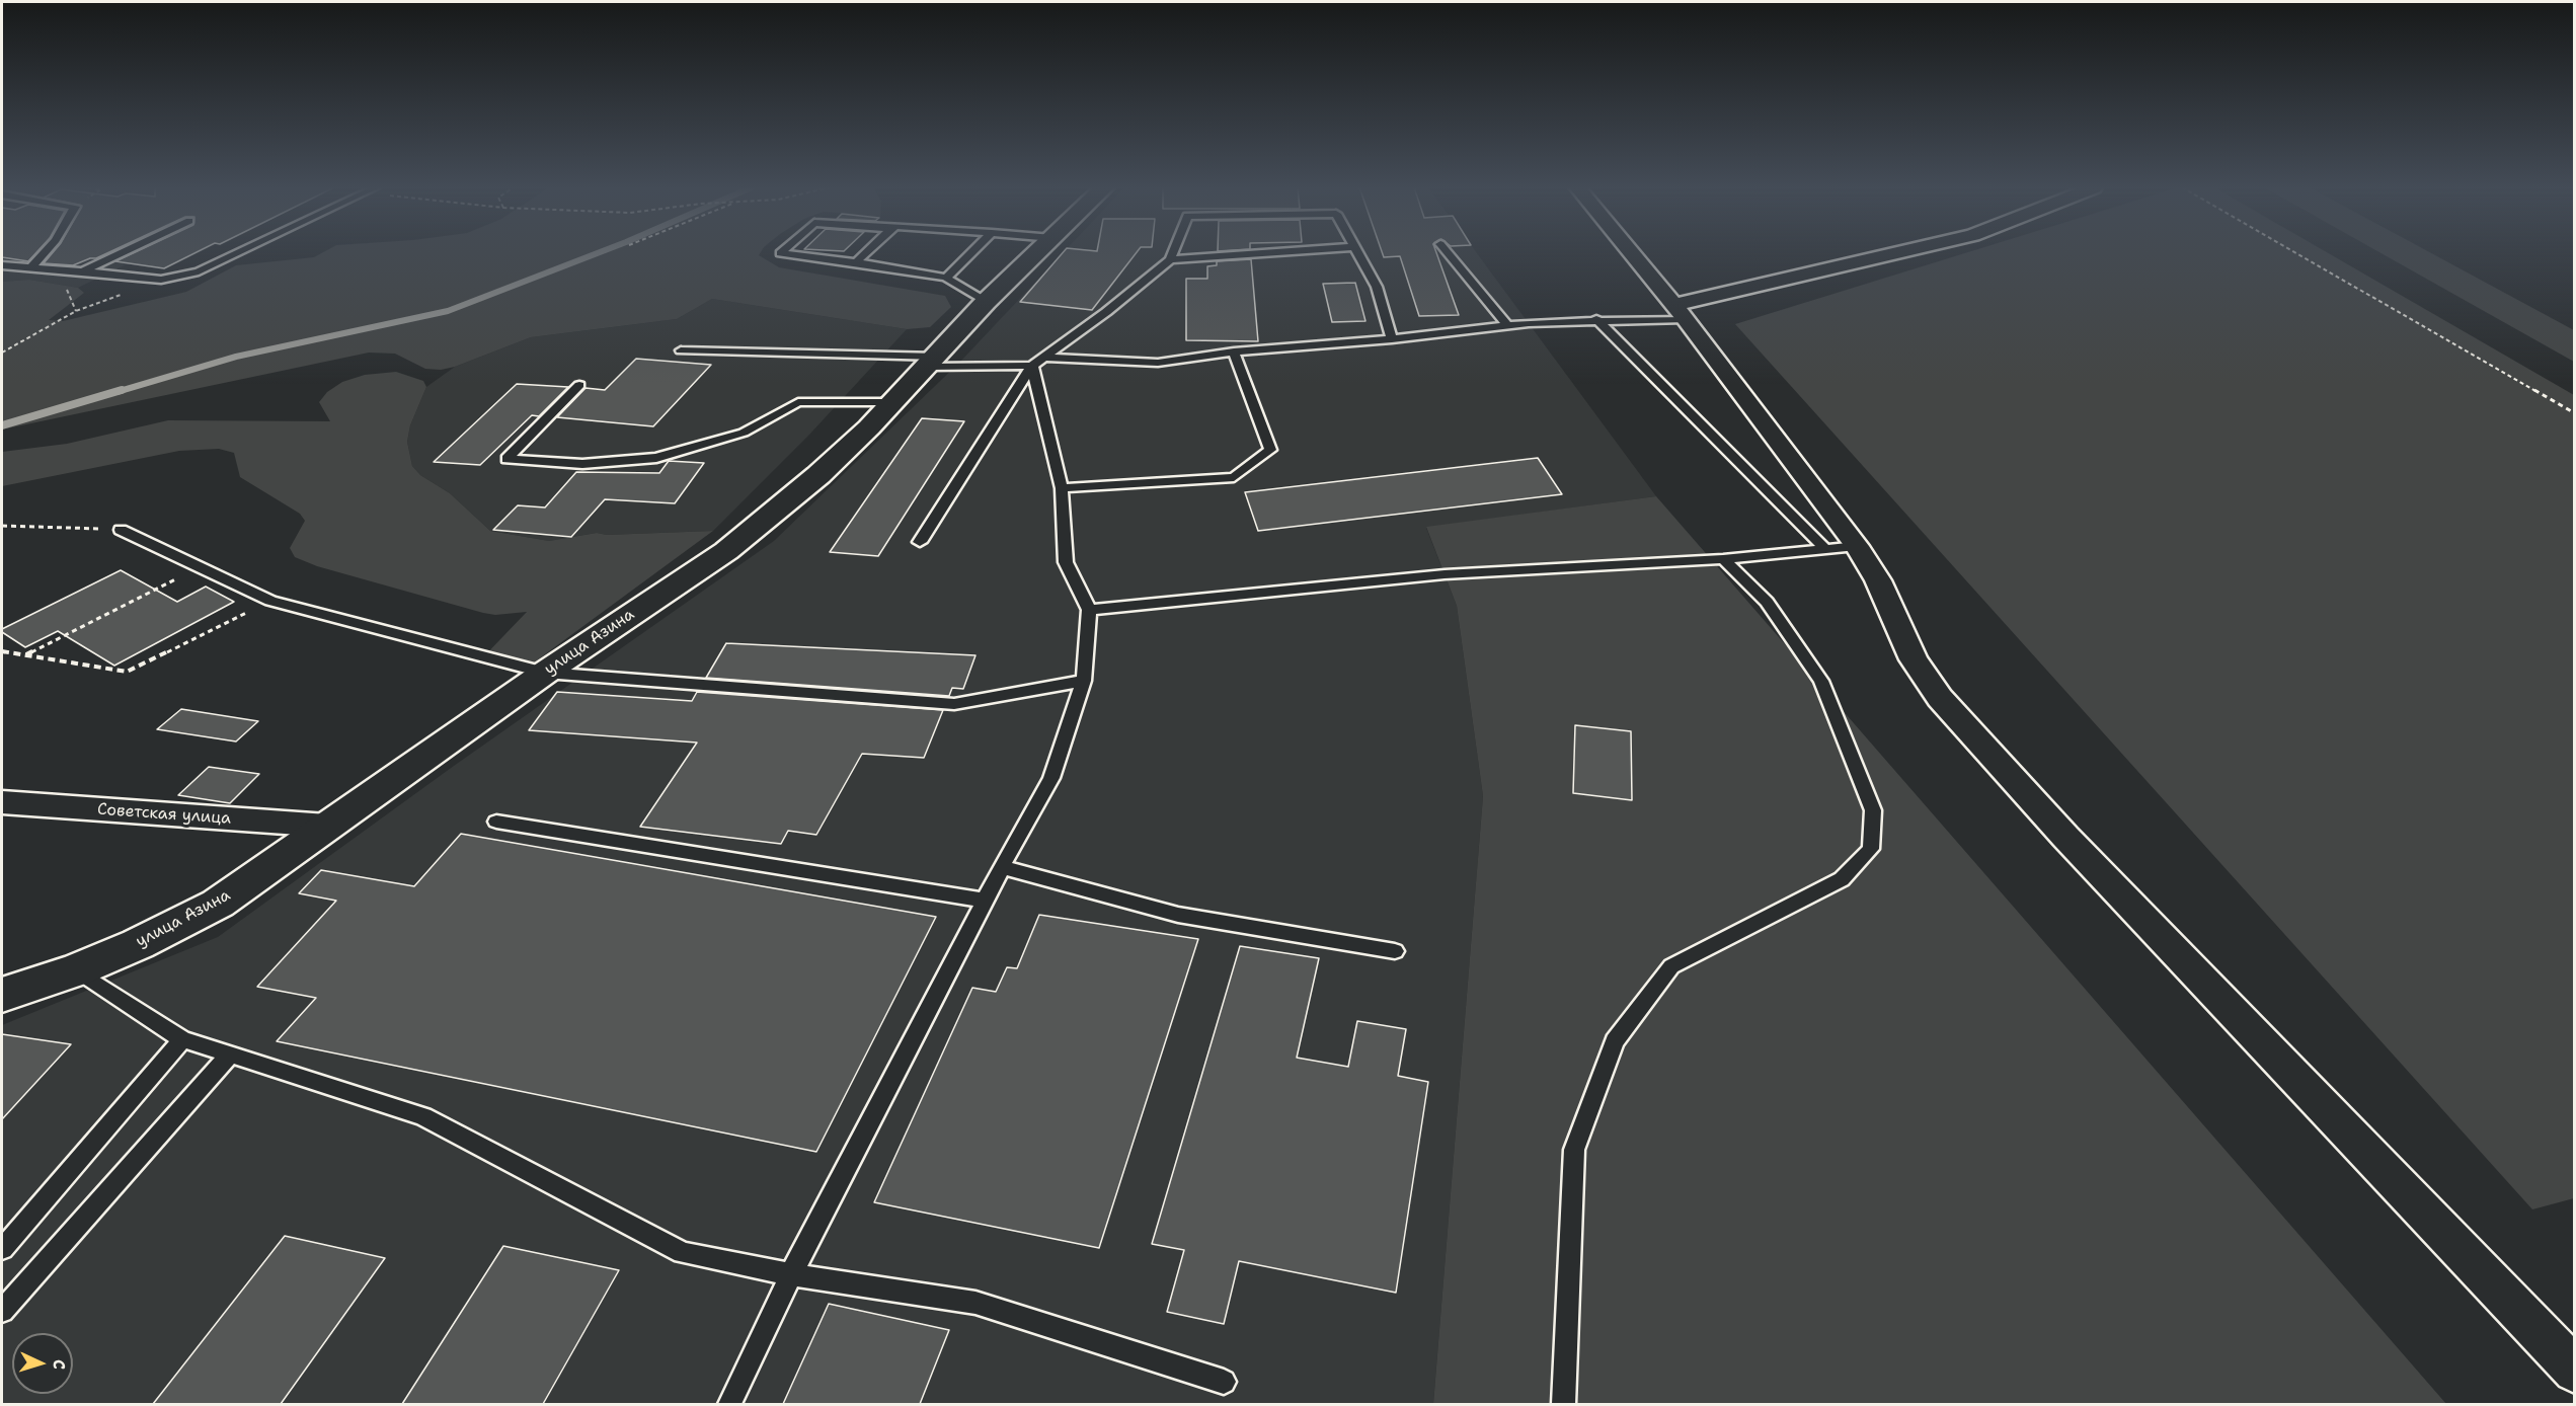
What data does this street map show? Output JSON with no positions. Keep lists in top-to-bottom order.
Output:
{
  "streets": {
    "street": ["улица Азина", "Советская улица"]
  },
  "crossings": [
    ["улица Азина", "Советская улица"]
  ],
  "north": "right"
}
